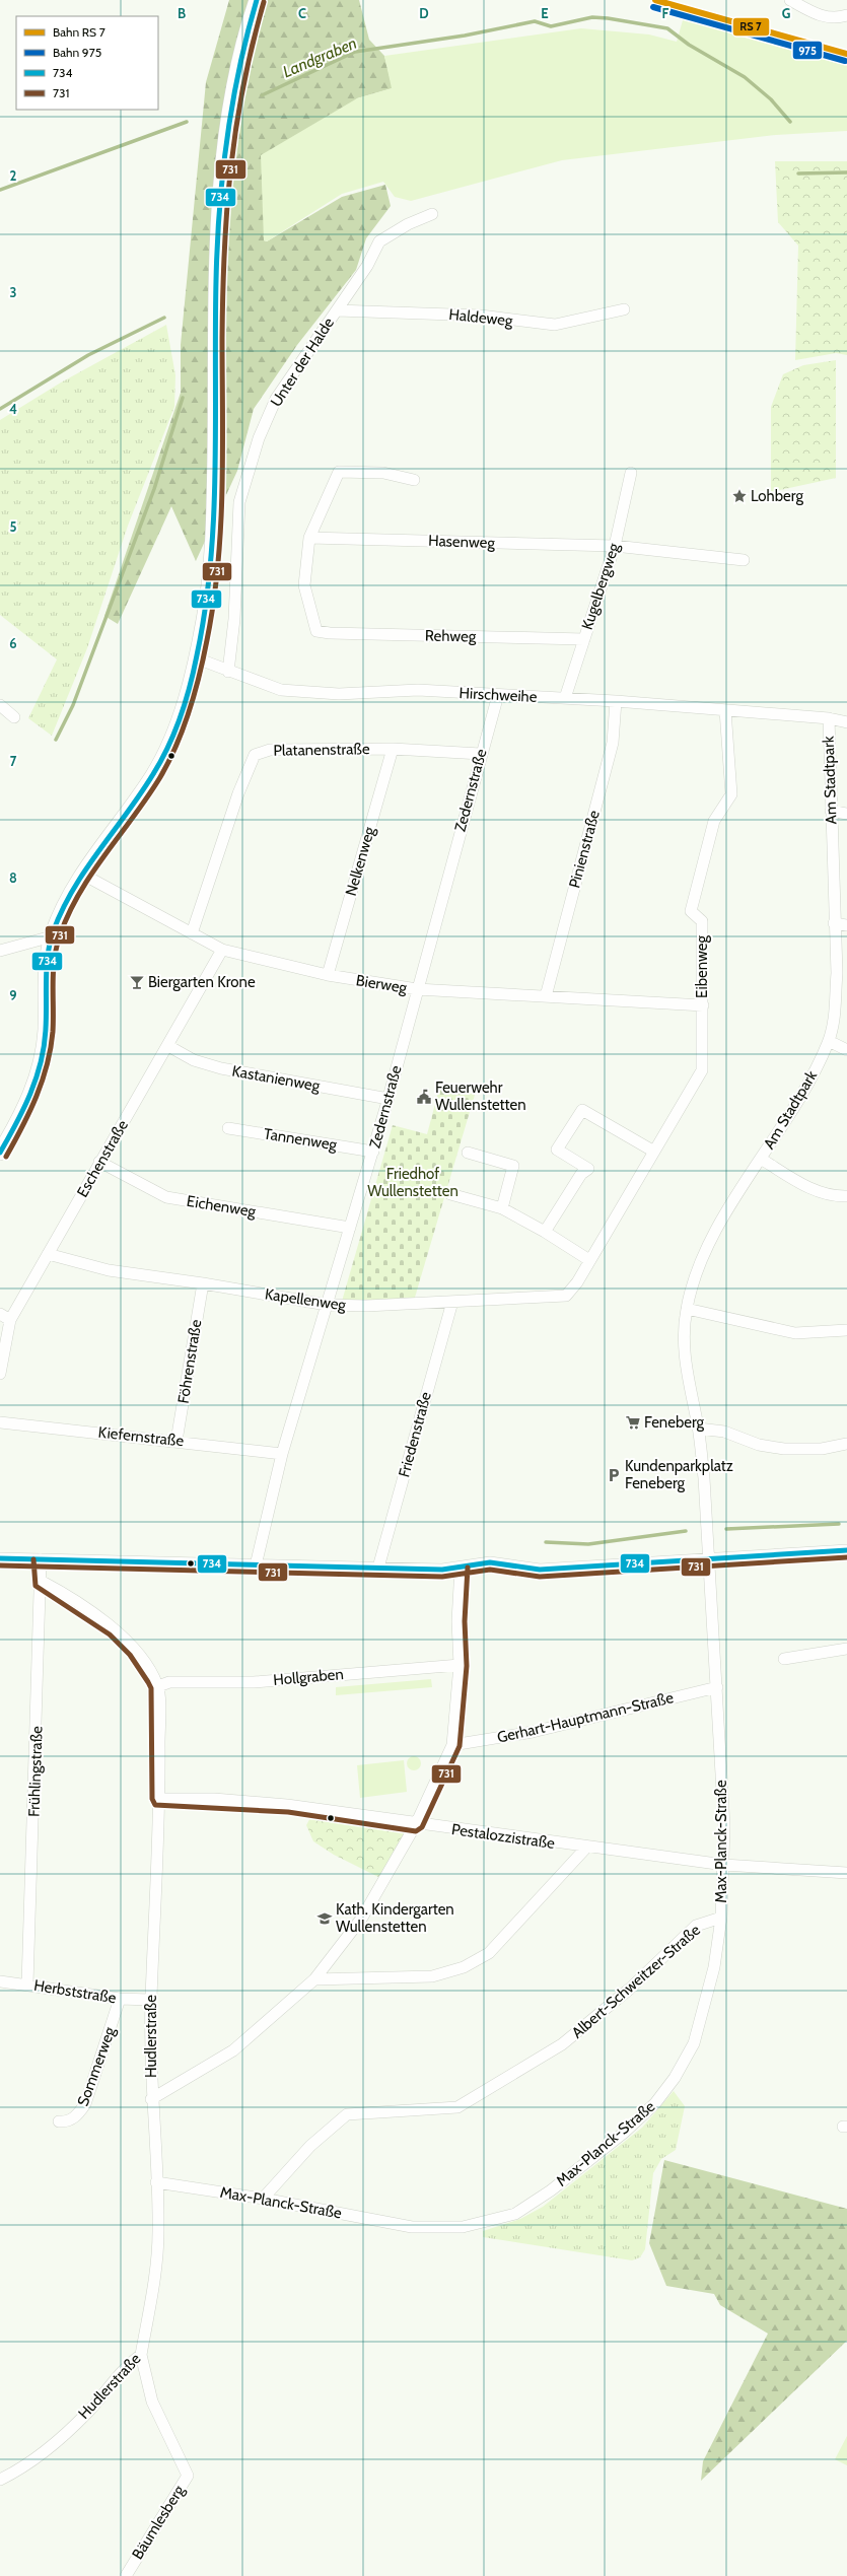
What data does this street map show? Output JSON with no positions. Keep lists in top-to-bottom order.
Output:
{
  "streets": {
    "street": [
      "Haldeweg",
      "Unter der Halde",
      "Hasenweg",
      "Kugelbergweg",
      "Rehweg",
      "Hirschweihe",
      "Platanenstraße",
      "Am Stadtpark",
      "Zedernstraße",
      "Pinienstraße",
      "Nelkenweg",
      "Eibenweg",
      "Bierweg",
      "Kastanienweg",
      "Tannenweg",
      "Eschenstraße",
      "Eichenweg",
      "Kapellenweg",
      "Föhrenstraße",
      "Friedenstraße",
      "Kiefernstraße",
      "Hollgraben",
      "Gerhart-Hauptmann-Straße",
      "Frühlingstraße",
      "Pestalozzistraße",
      "Max-Planck-Straße",
      "Albert-Schweitzer-Straße",
      "Herbststraße",
      "Hudlerstraße",
      "Sommerweg",
      "Bäumlesberg"
    ]
  },
  "crossings": [
    ["Haldeweg", "Unter der Halde"],
    ["Unter der Halde", "Hirschweihe"],
    ["Hasenweg", "Kugelbergweg"],
    ["Hasenweg", "Rehweg"],
    ["Kugelbergweg", "Rehweg"],
    ["Kugelbergweg", "Hirschweihe"],
    ["Hirschweihe", "Am Stadtpark"],
    ["Hirschweihe", "Zedernstraße"],
    ["Hirschweihe", "Pinienstraße"],
    ["Hirschweihe", "Eibenweg"],
    ["Platanenstraße", "Zedernstraße"],
    ["Platanenstraße", "Nelkenweg"],
    ["Platanenstraße", "Bierweg"],
    ["Am Stadtpark", "Max-Planck-Straße"],
    ["Zedernstraße", "Bierweg"],
    ["Zedernstraße", "Kastanienweg"],
    ["Zedernstraße", "Tannenweg"],
    ["Zedernstraße", "Eichenweg"],
    ["Zedernstraße", "Kapellenweg"],
    ["Zedernstraße", "Kiefernstraße"],
    ["Pinienstraße", "Bierweg"],
    ["Nelkenweg", "Bierweg"],
    ["Eibenweg", "Bierweg"],
    ["Eibenweg", "Kapellenweg"],
    ["Bierweg", "Eschenstraße"],
    ["Kastanienweg", "Eschenstraße"],
    ["Eschenstraße", "Eichenweg"],
    ["Eschenstraße", "Kapellenweg"],
    ["Kapellenweg", "Föhrenstraße"],
    ["Kapellenweg", "Friedenstraße"],
    ["Föhrenstraße", "Kiefernstraße"],
    ["Hollgraben", "Hudlerstraße"],
    ["Gerhart-Hauptmann-Straße", "Max-Planck-Straße"],
    ["Frühlingstraße", "Herbststraße"],
    ["Pestalozzistraße", "Max-Planck-Straße"],
    ["Pestalozzistraße", "Hudlerstraße"],
    ["Max-Planck-Straße", "Albert-Schweitzer-Straße"],
    ["Max-Planck-Straße", "Hudlerstraße"],
    ["Herbststraße", "Hudlerstraße"],
    ["Herbststraße", "Sommerweg"],
    ["Hudlerstraße", "Bäumlesberg"]
  ],
  "water": ["Landgraben"],
  "parks": ["Friedhof Wullenstetten"],
  "places": {
    "place": ["Lohberg"],
    "bar": ["Biergarten Krone"],
    "public building": ["Feuerwehr Wullenstetten"],
    "supermarket": ["Feneberg"],
    "parking": ["Kundenparkplatz Feneberg"],
    "school or university": ["Kath. Kindergarten Wullenstetten"]
  },
  "lines": ["transit line 734", "transit line 731", "rail line 975"],
  "legend": [
    "Bahn RS 7",
    "Bahn 975",
    "734",
    "731"
  ],
  "grid": {
    "columns": [
      "B",
      "C",
      "D",
      "E",
      "F",
      "G"
    ],
    "rows": [
      "2",
      "3",
      "4",
      "5",
      "6",
      "7",
      "8",
      "9"
    ]
  }
}
